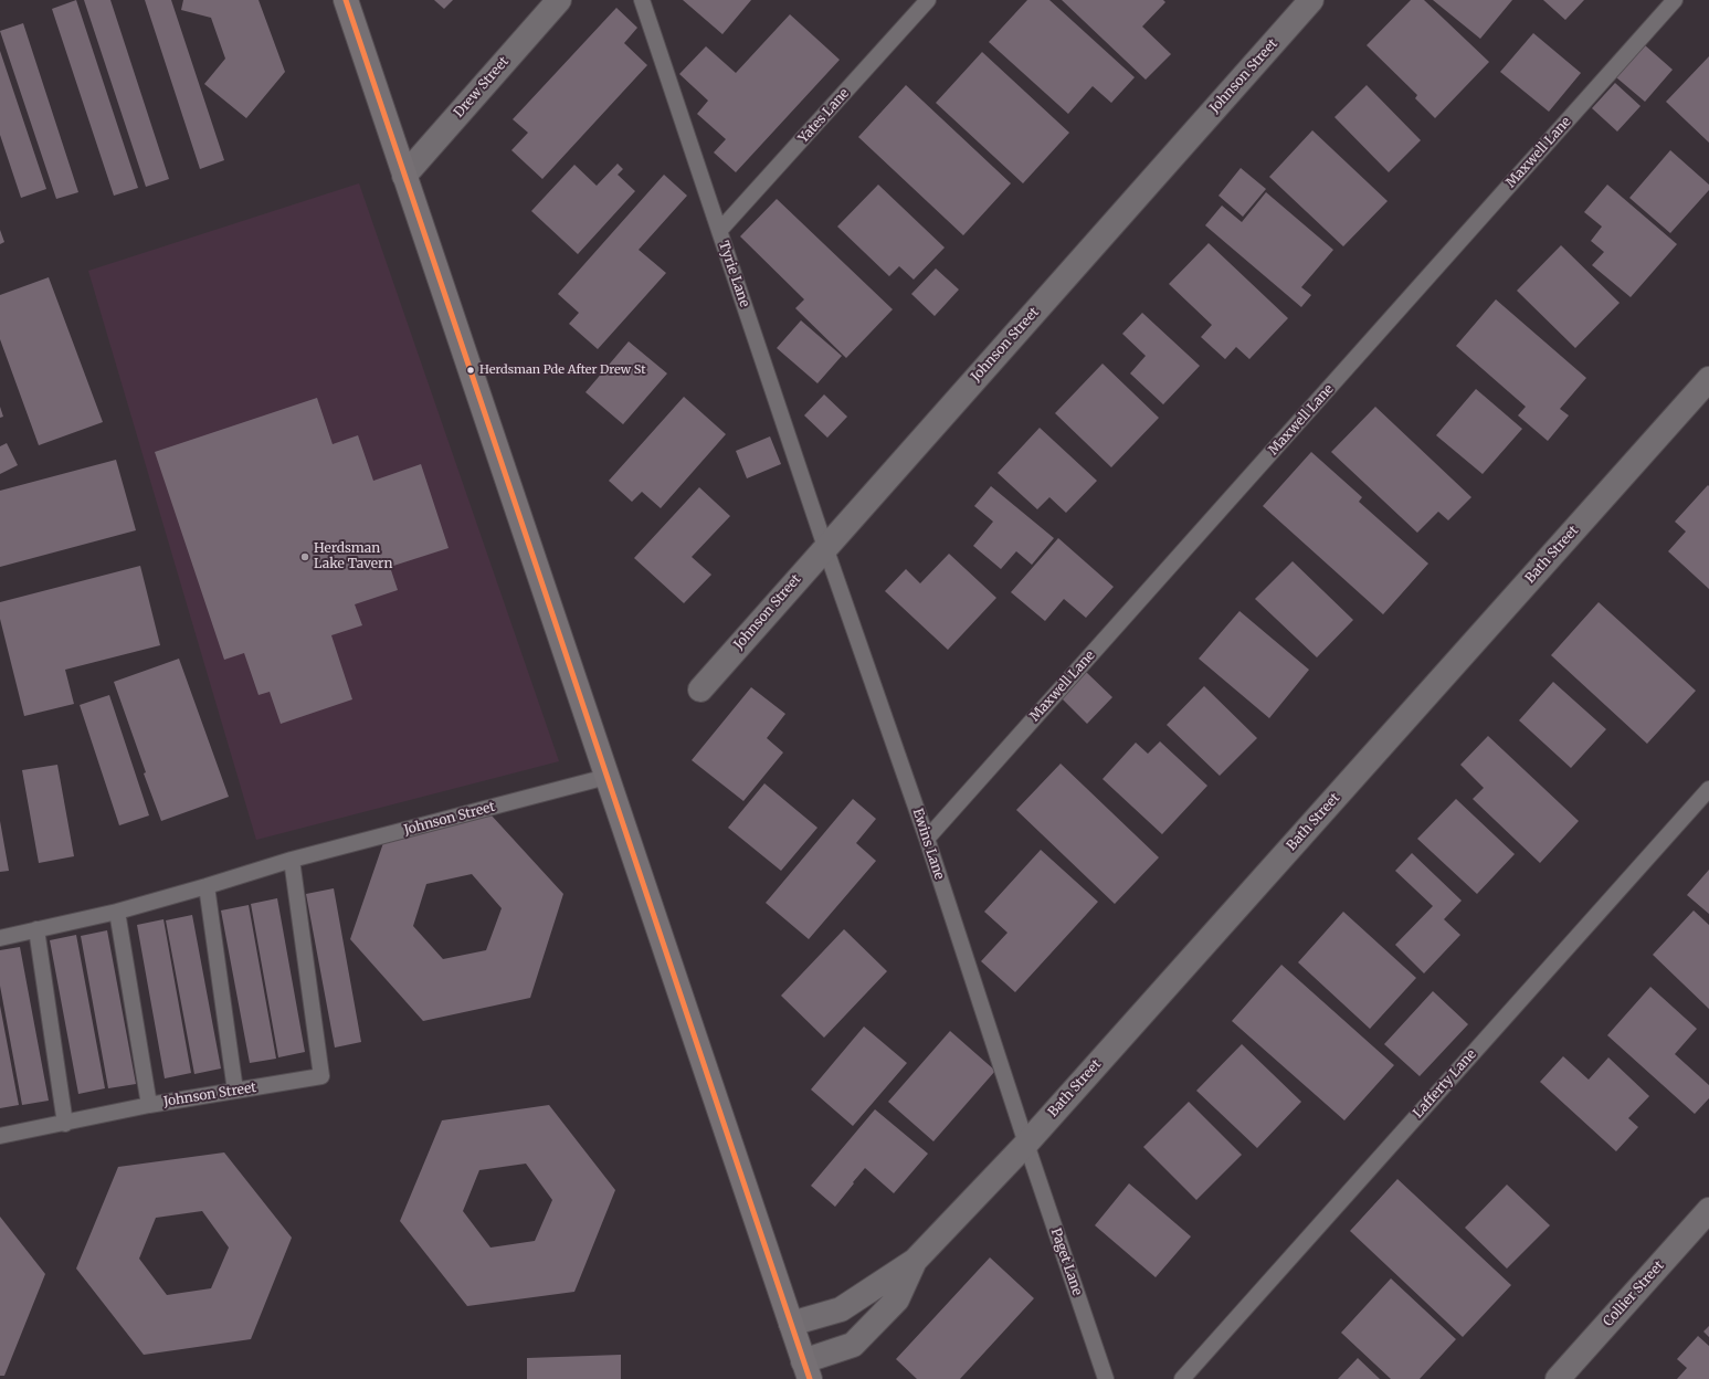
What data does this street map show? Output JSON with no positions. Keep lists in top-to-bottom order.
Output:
{
  "streets": {
    "street": [
      "Johnson Street",
      "Drew Street",
      "Bath Street",
      "Collier Street"
    ],
    "lane": [
      "Yates Lane",
      "Maxwell Lane",
      "Tyrie Lane",
      "Ewins Lane",
      "Lafferty Lane",
      "Paget Lane"
    ]
  },
  "crossings": [
    ["Johnson Street", "Tyrie Lane"],
    ["Johnson Street", "Ewins Lane"],
    ["Yates Lane", "Tyrie Lane"],
    ["Maxwell Lane", "Ewins Lane"],
    ["Tyrie Lane", "Ewins Lane"],
    ["Bath Street", "Ewins Lane"],
    ["Bath Street", "Paget Lane"],
    ["Ewins Lane", "Paget Lane"]
  ],
  "places": ["Herdsman Pde After Drew St", "Herdsman Lake Tavern"]
}
